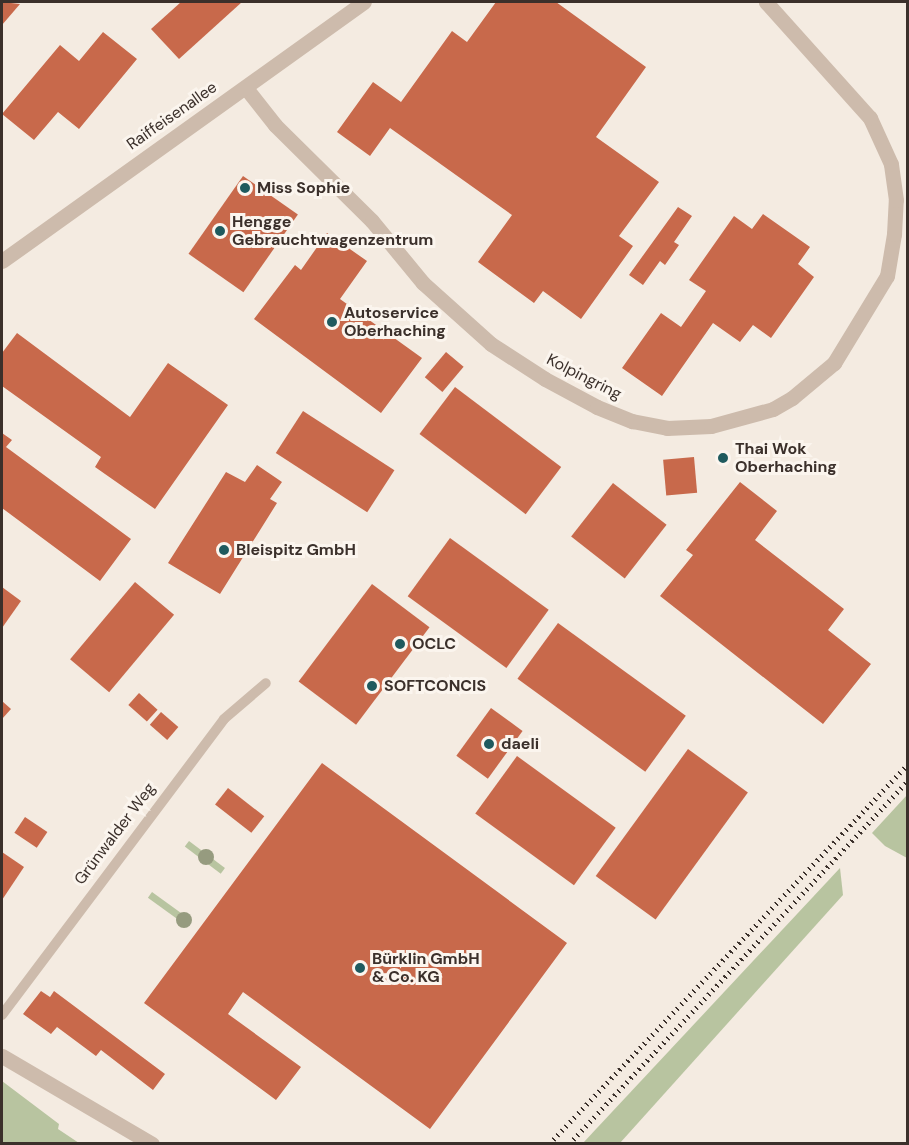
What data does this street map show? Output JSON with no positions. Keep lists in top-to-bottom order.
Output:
{
  "streets": {
    "street": ["Raiffeisenallee", "Kolpingring"],
    "lane": ["Grünwalder Weg"]
  },
  "crossings": [
    ["Raiffeisenallee", "Kolpingring"]
  ],
  "places": [
    "Miss Sophie",
    "Hengge Gebrauchtwagenzentrum",
    "Autoservice Oberhaching",
    "Thai Wok Oberhaching",
    "Bleispitz GmbH",
    "OCLC",
    "SOFTCONCIS",
    "daeli",
    "Bürklin GmbH & Co. KG"
  ]
}
